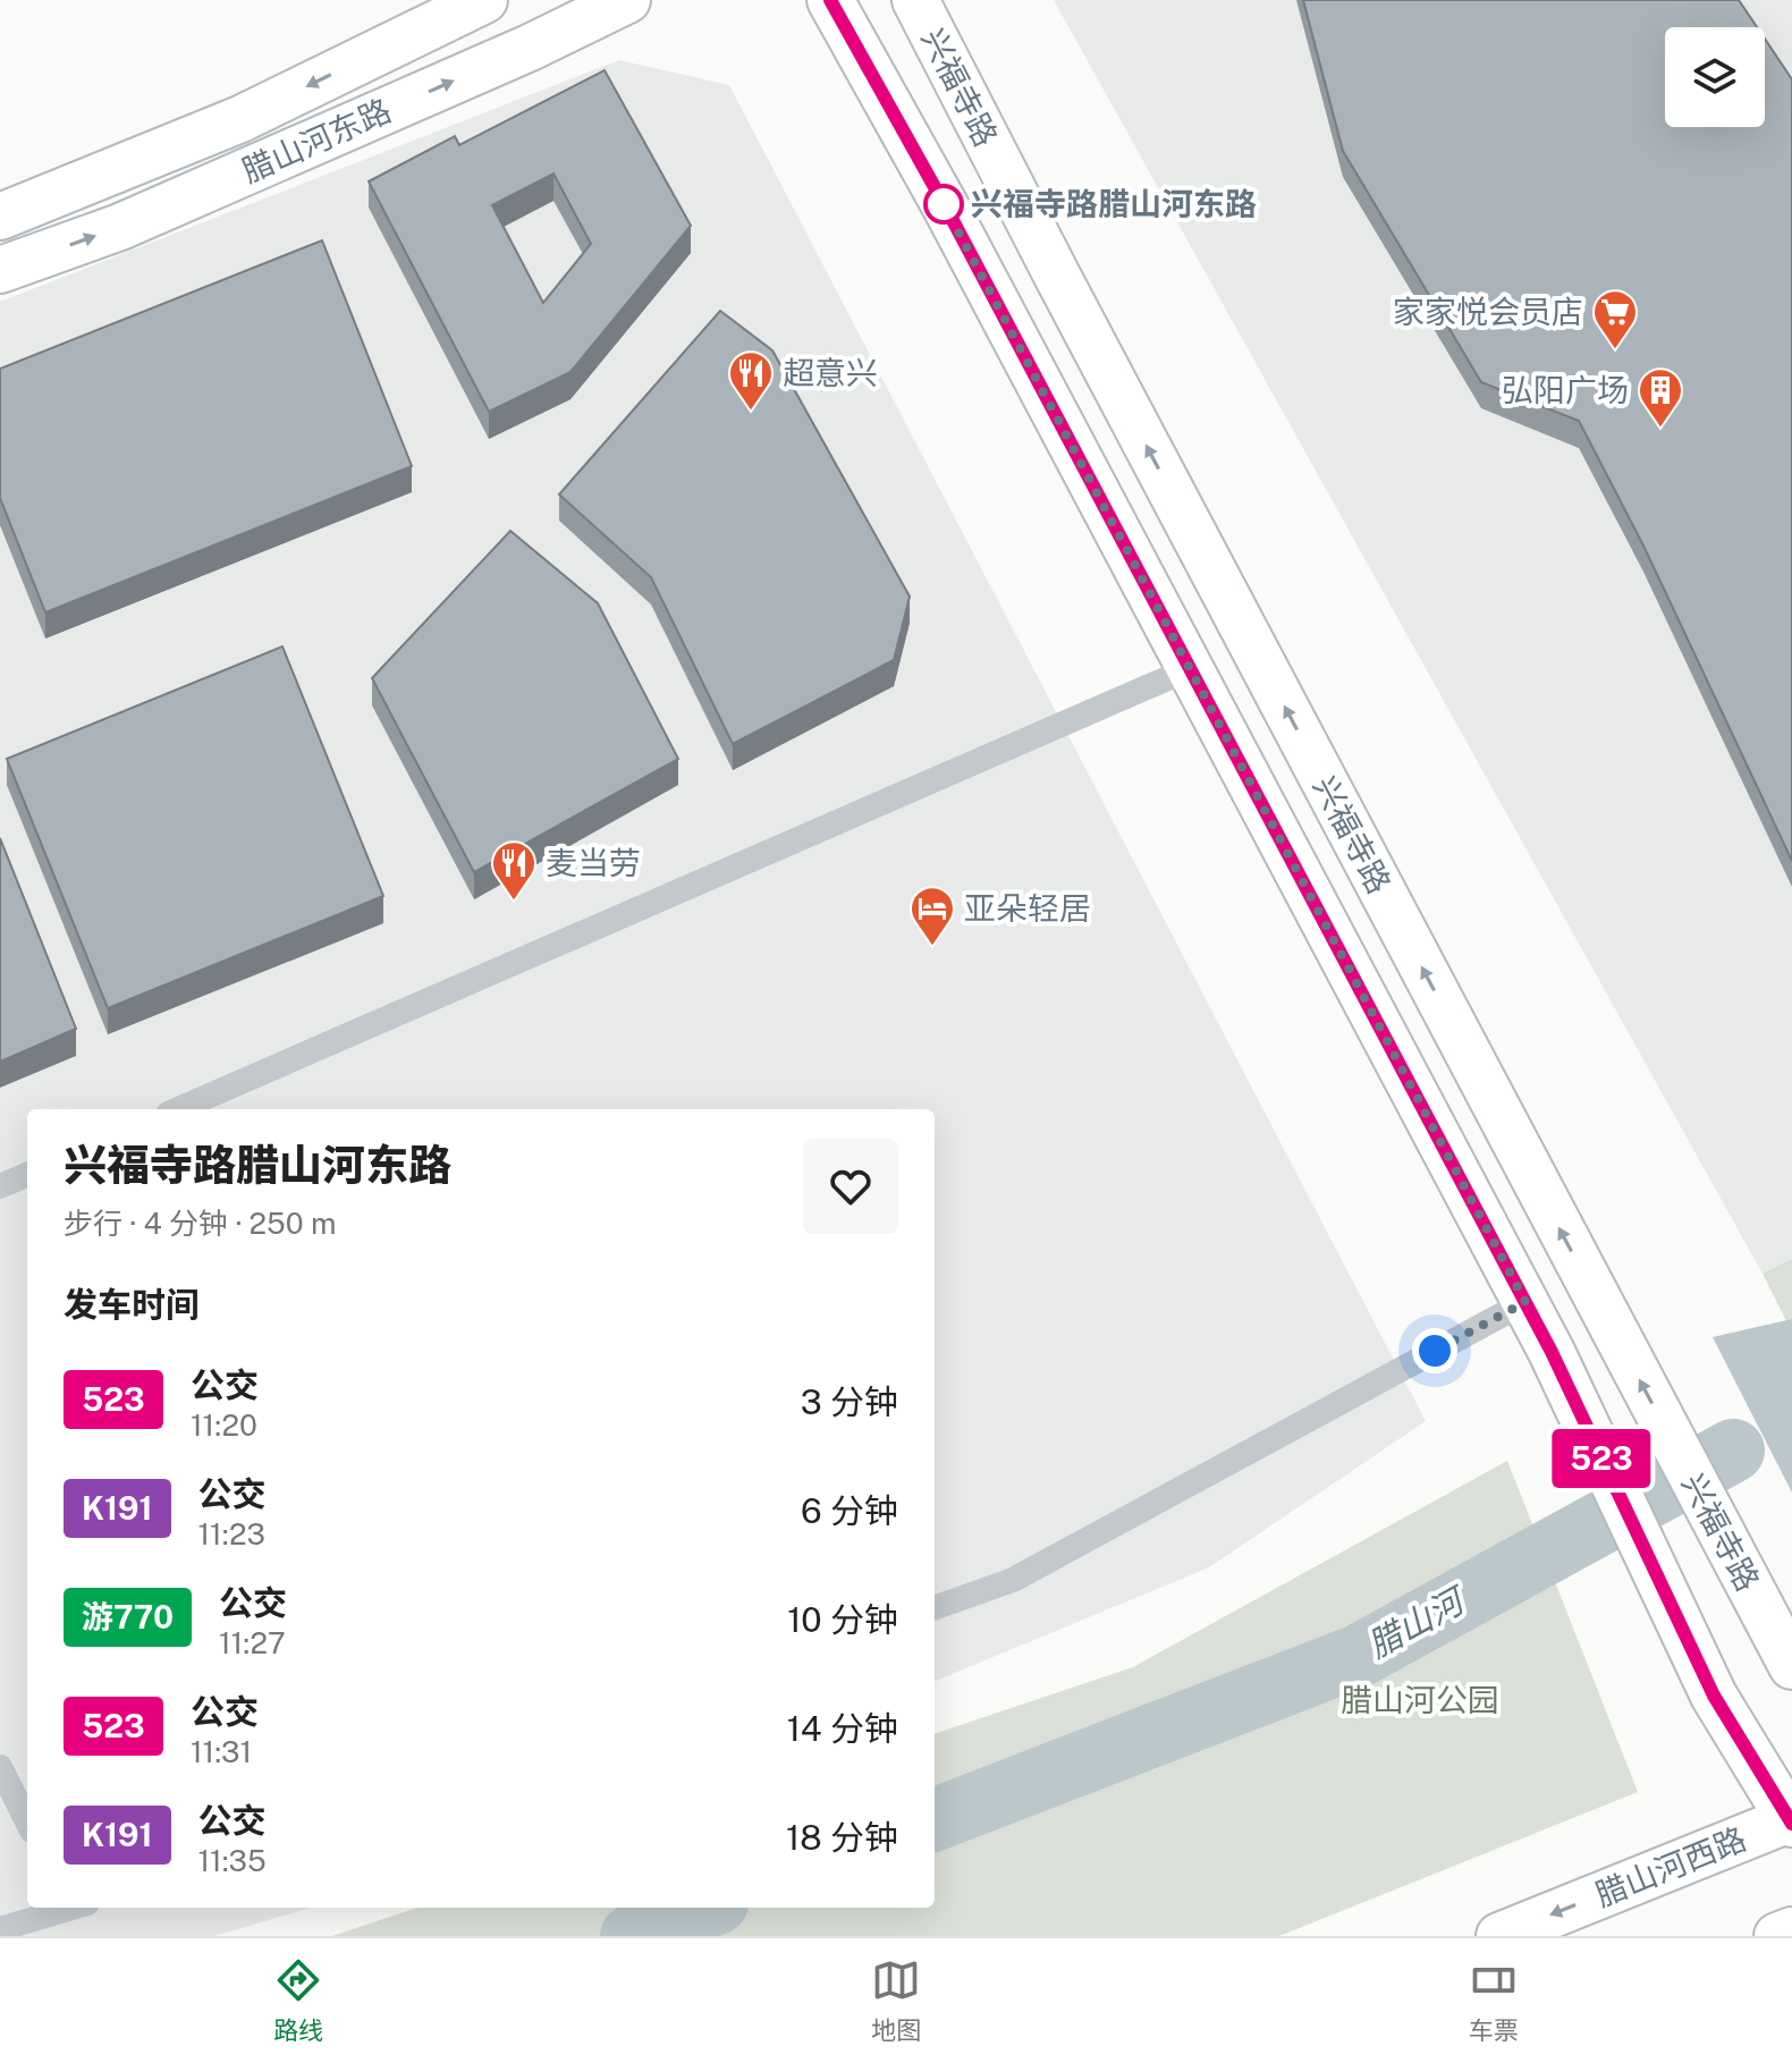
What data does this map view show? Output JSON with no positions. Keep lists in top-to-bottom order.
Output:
{
  "streets": {
    "main road": ["兴福寺路", "腊山河东路", "腊山河西路"]
  },
  "crossings": [
    ["兴福寺路", "腊山河西路"]
  ],
  "one_way": ["腊山河西路"],
  "water": ["腊山河"],
  "parks": ["腊山河公园"],
  "places": {
    "other": ["兴福寺路腊山河东路"],
    "supermarket": ["家家悦会员店"],
    "restaurant": ["超意兴", "麦当劳"],
    "building": ["弘阳广场"],
    "hotel": ["亚朵轻居"]
  },
  "lines": ["bus line 523"],
  "page": {
    "on_map": "523",
    "heading": [
      ["兴福寺路腊山河东路", "步行 · 4 分钟 · 250 m"],
      "发车时间"
    ],
    "list": [
      {
        "mark": "523",
        "name": "公交",
        "note": "11:20",
        "value": "3 分钟"
      },
      {
        "mark": "K191",
        "name": "公交",
        "note": "11:23",
        "value": "6 分钟"
      },
      {
        "mark": "游770",
        "name": "公交",
        "note": "11:27",
        "value": "10 分钟"
      },
      {
        "mark": "523",
        "name": "公交",
        "note": "11:31",
        "value": "14 分钟"
      },
      {
        "mark": "K191",
        "name": "公交",
        "note": "11:35",
        "value": "18 分钟"
      }
    ],
    "tabs": ["路线", "地图", "车票"]
  }
}
